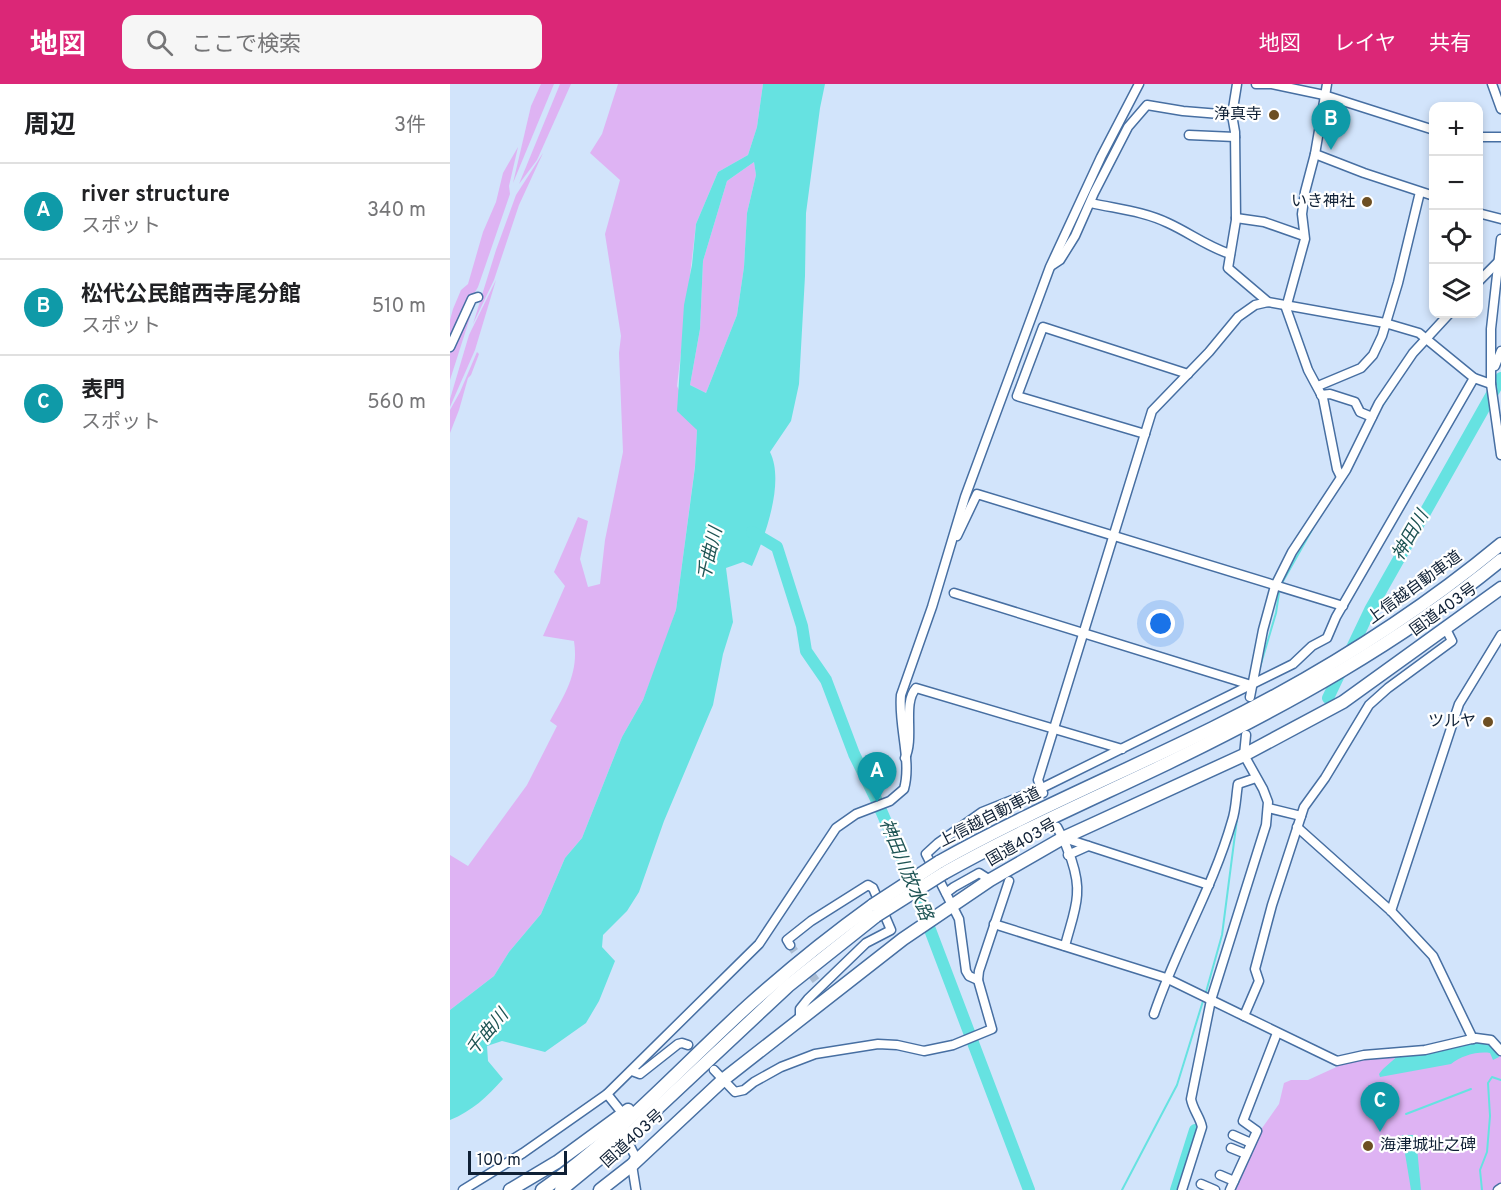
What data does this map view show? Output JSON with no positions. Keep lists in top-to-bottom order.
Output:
{
  "streets": {
    "highway": ["上信越自動車道", "国道403号"]
  },
  "water": ["神田川", "千曲川", "神田川放水路"],
  "places": [
    "浄真寺",
    "いき神社",
    "ツルヤ",
    "海津城址之碑"
  ],
  "scale_bar": "100 m",
  "page": {
    "header": "地図",
    "search": "ここで検索",
    "nav": ["地図", "レイヤ", "共有"],
    "heading": ["周辺", "3件"],
    "pins": ["B", "A", "C"],
    "map_buttons": ["+", "−"],
    "list": [
      {
        "mark": "A",
        "name": "river structure",
        "note": "スポット",
        "value": "340 m"
      },
      {
        "mark": "B",
        "name": "松代公民館西寺尾分館",
        "note": "スポット",
        "value": "510 m"
      },
      {
        "mark": "C",
        "name": "表門",
        "note": "スポット",
        "value": "560 m"
      }
    ],
    "scale": "100 m"
  }
}
